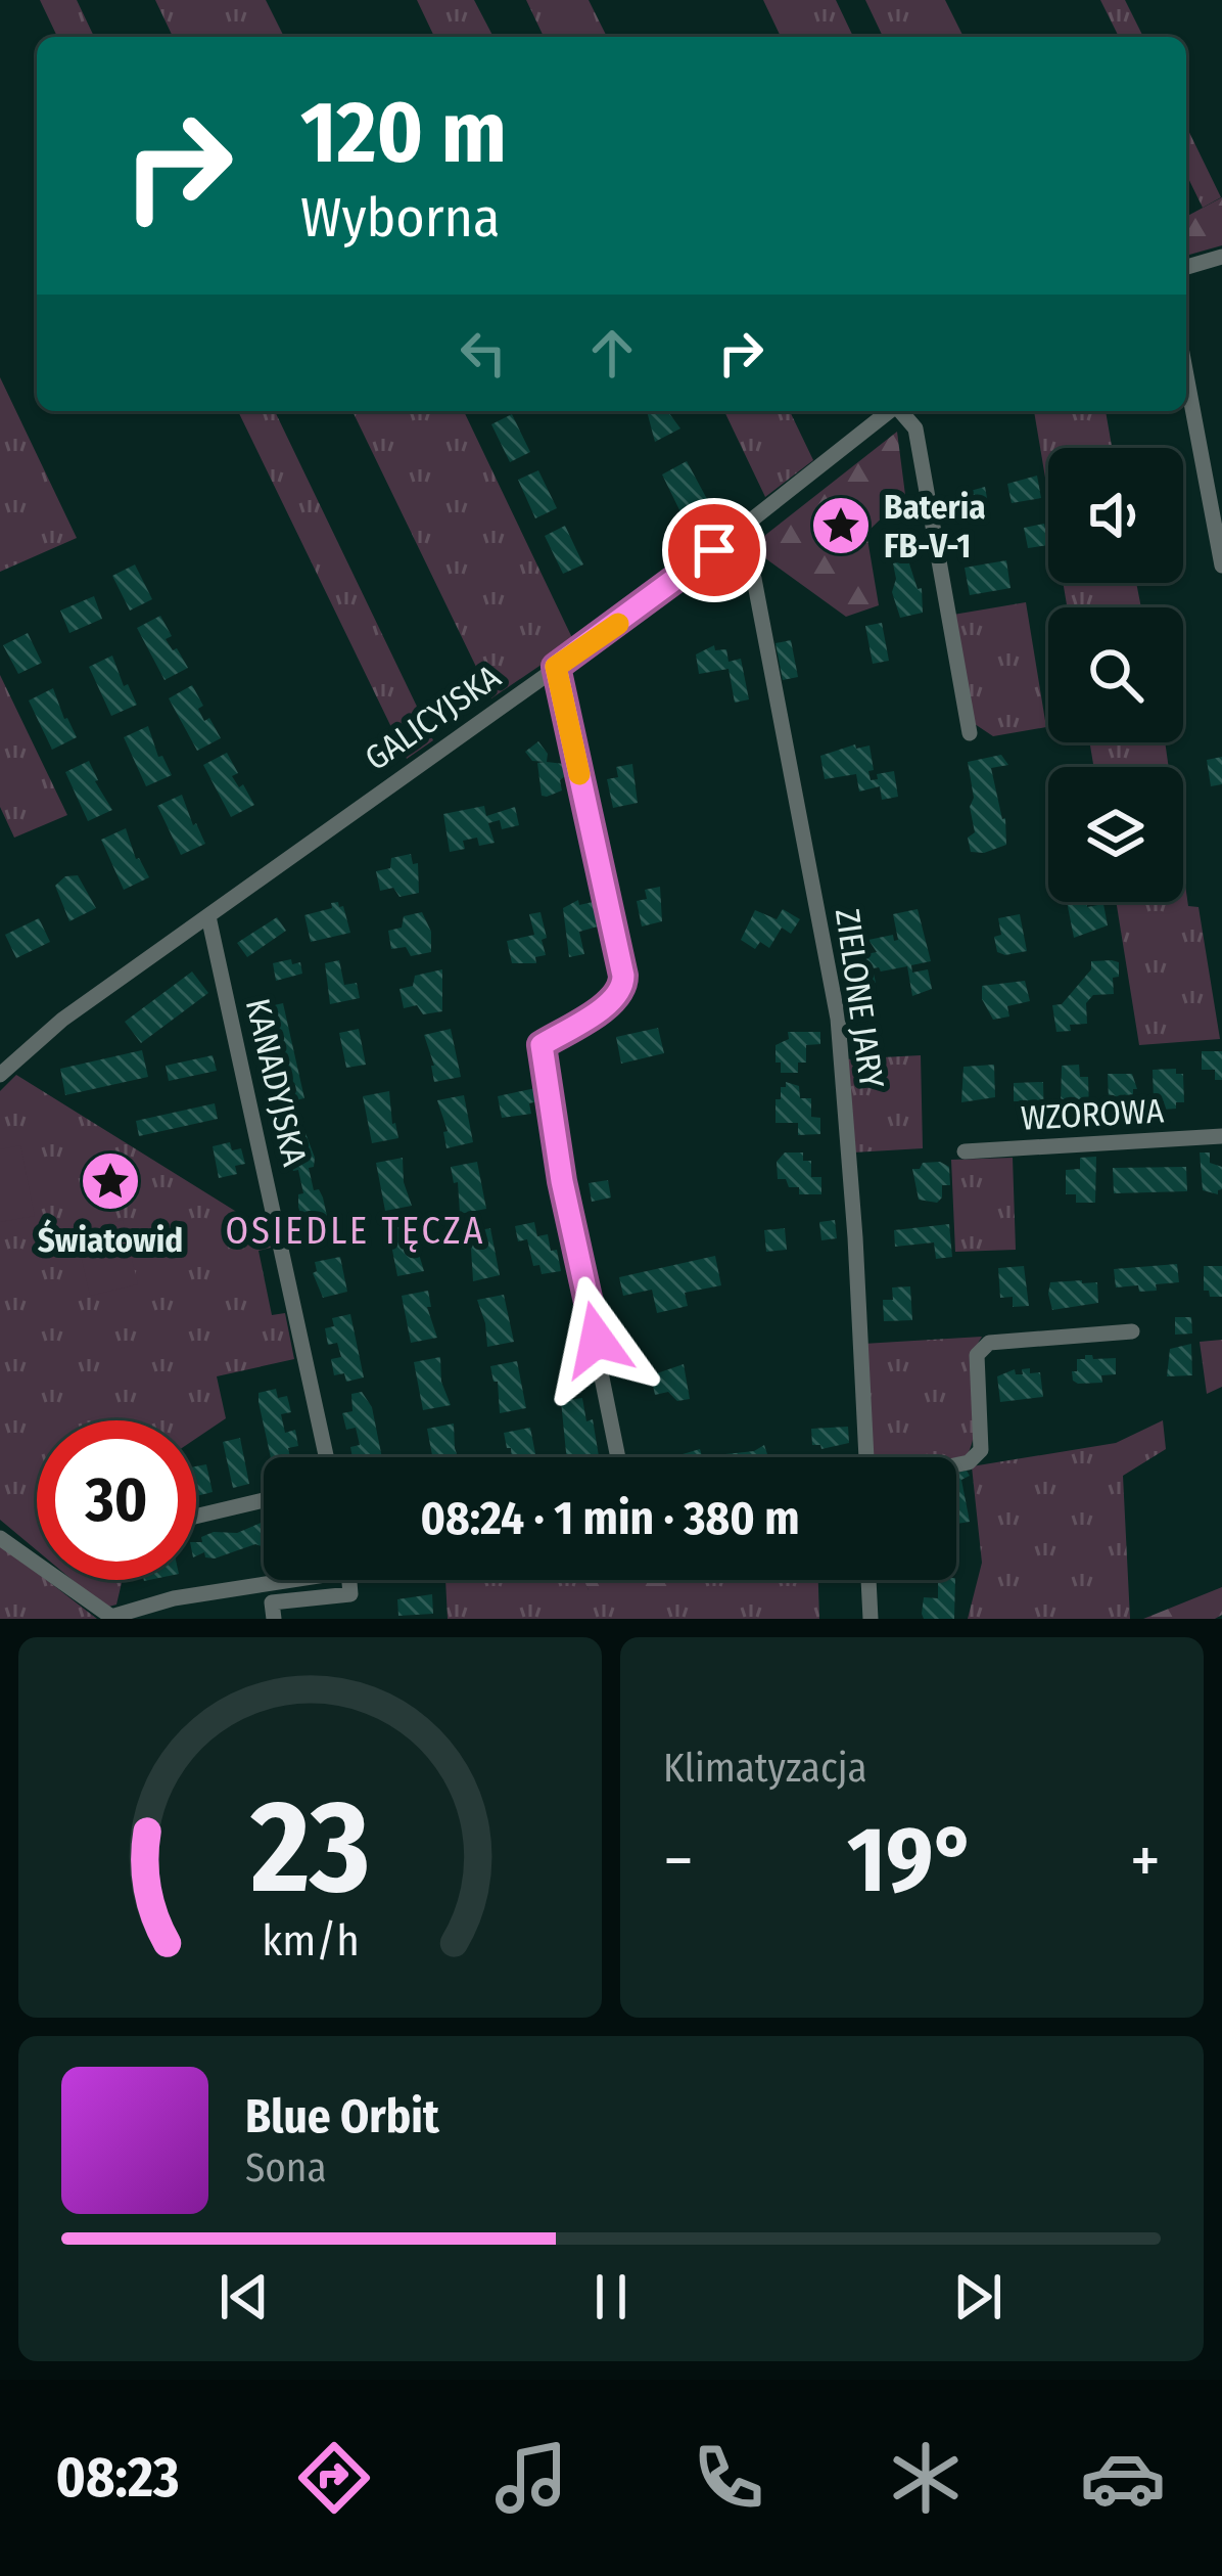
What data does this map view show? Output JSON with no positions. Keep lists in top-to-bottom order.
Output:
{
  "streets": {
    "street": [
      "GALICYJSKA",
      "ZIELONE JARY",
      "KANADYJSKA",
      "WZOROWA"
    ]
  },
  "crossings": [
    ["GALICYJSKA", "ZIELONE JARY"],
    ["GALICYJSKA", "KANADYJSKA"]
  ],
  "districts": ["OSIEDLE TĘCZA"],
  "places": {
    "place": ["Bateria FB-V-1", "Światowid"]
  },
  "page": {
    "turn": ["120 m", "Wyborna"],
    "limit": "30",
    "trip": "08:24 · 1 min · 380 m",
    "tile": "Klimatyzacja",
    "heat": ["−", "19°", "+"],
    "song": ["Blue Orbit", "Sona"],
    "tabs": "08:23",
    "gauge": ["23", "km/h"]
  }
}
